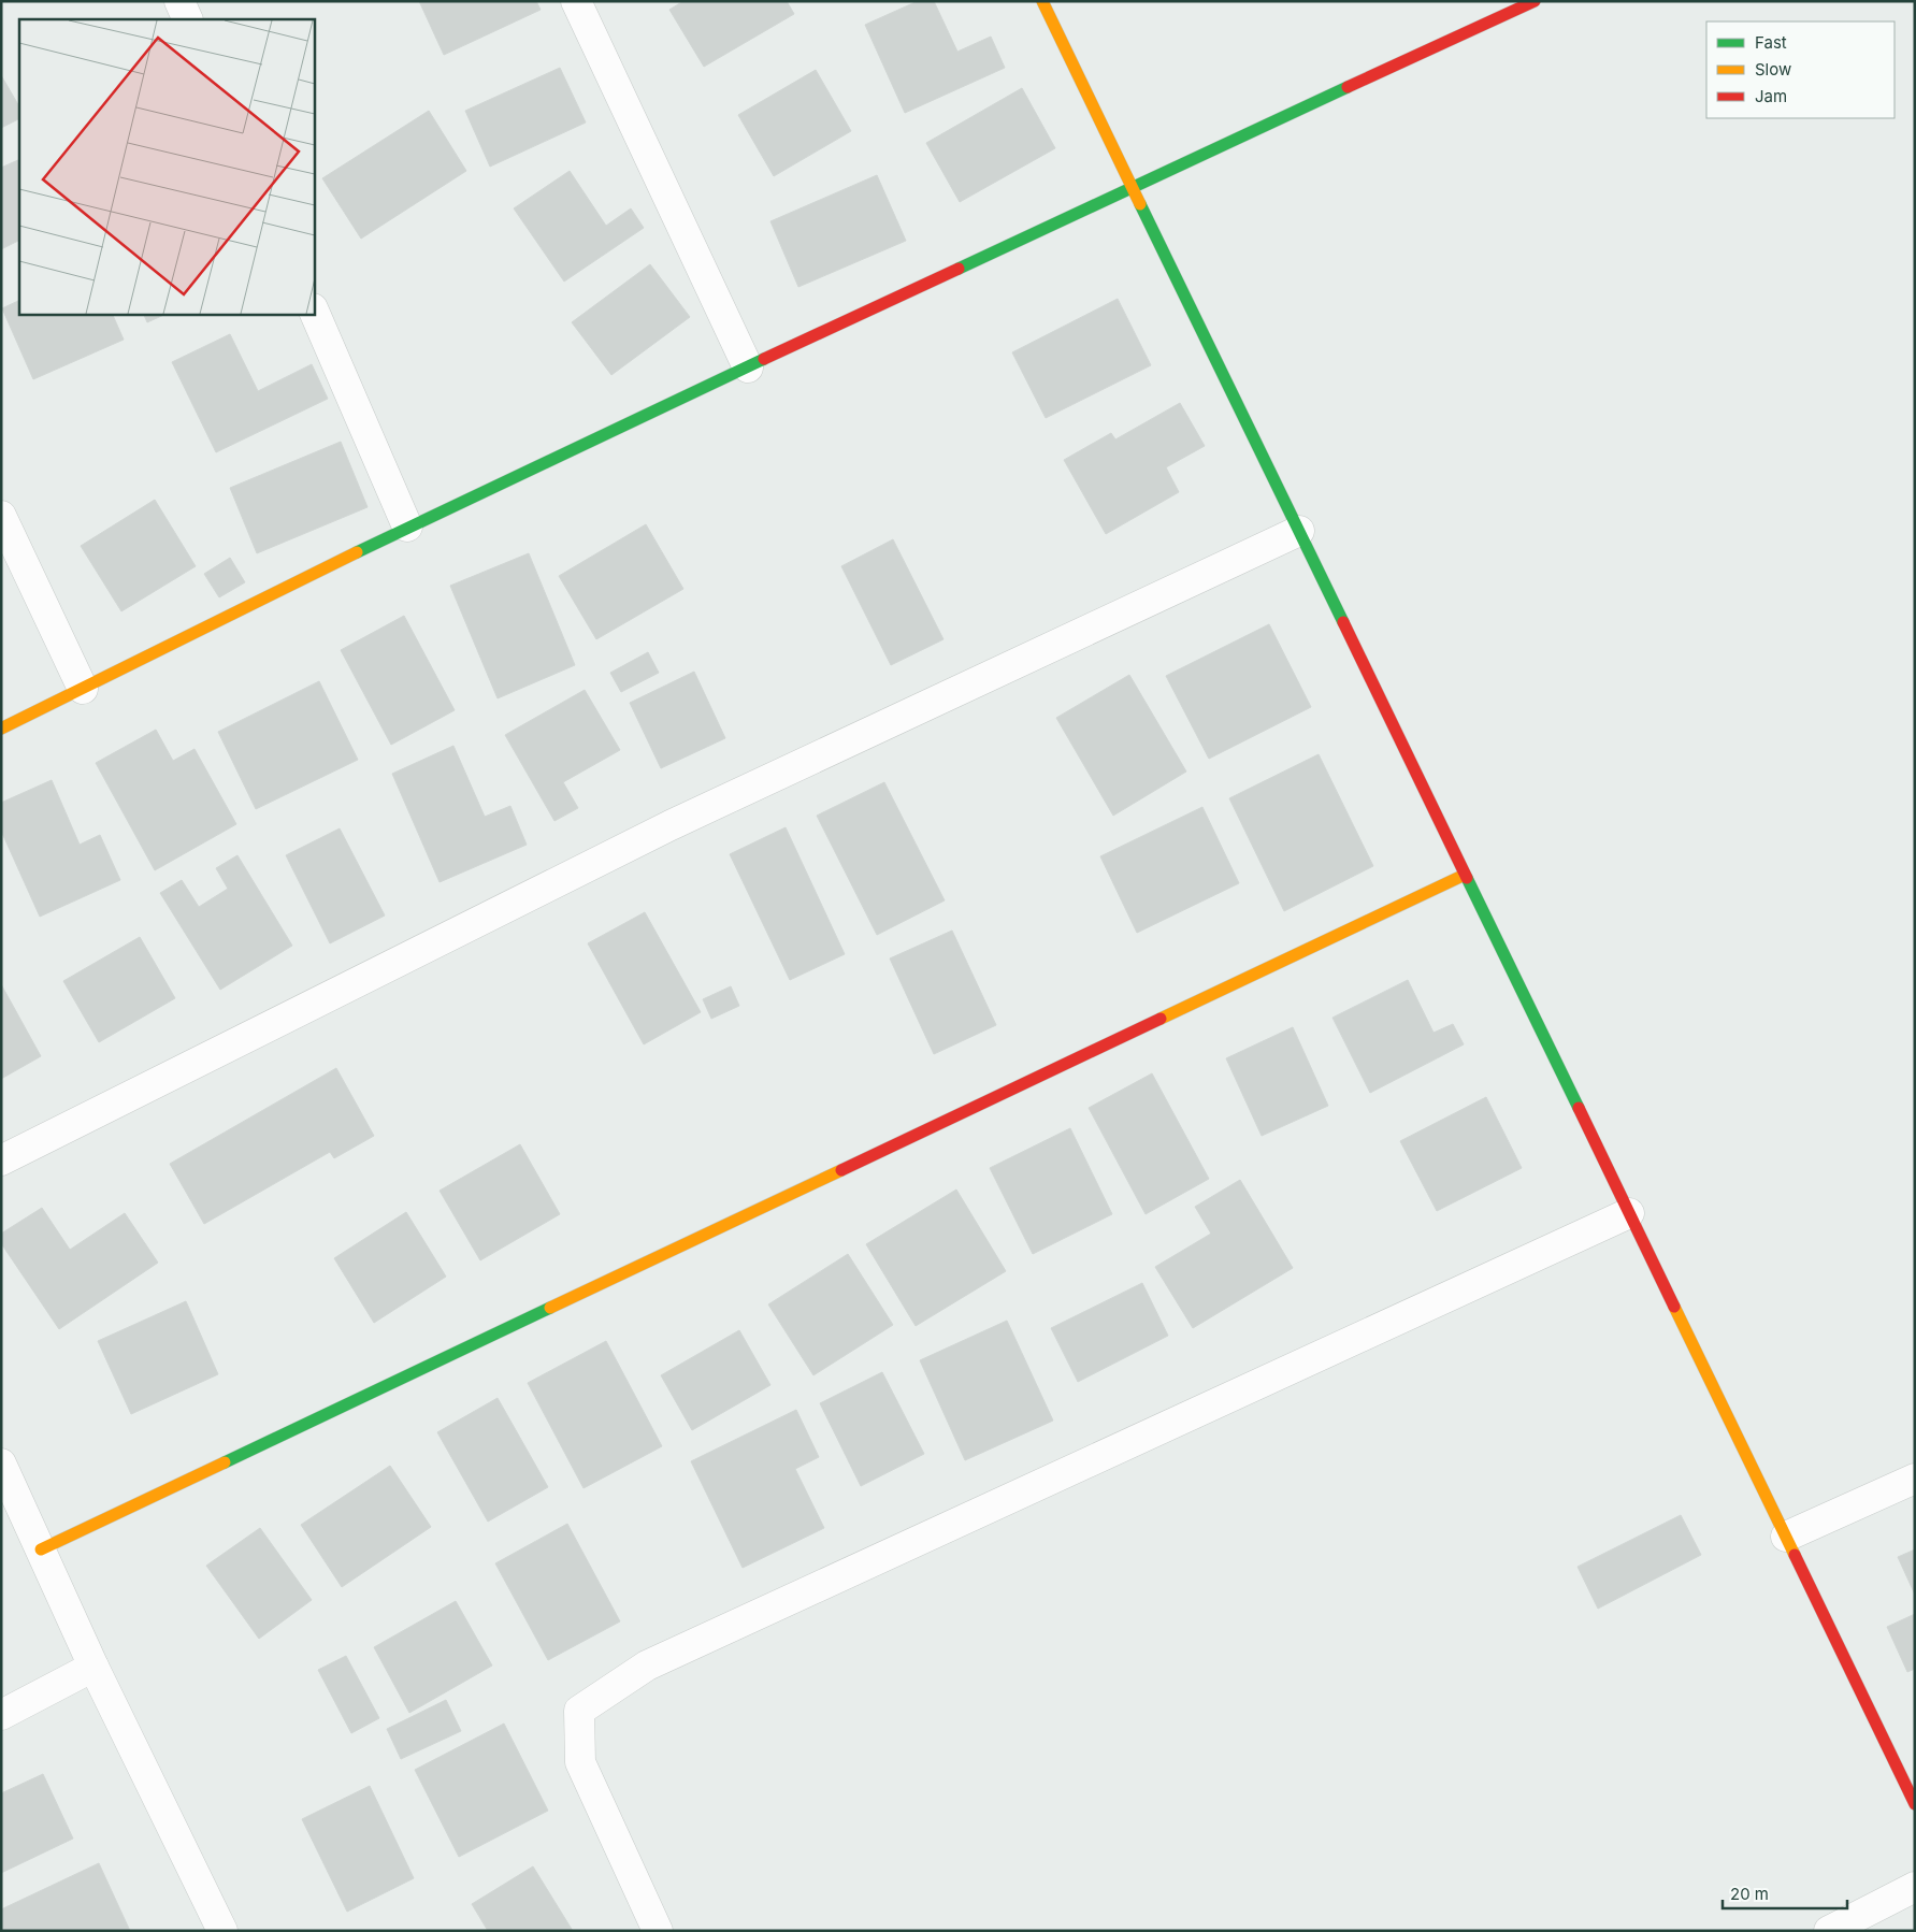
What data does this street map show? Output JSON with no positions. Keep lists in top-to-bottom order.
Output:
{
  "legend": ["Fast", "Slow", "Jam"],
  "scale_bar": "20 m"
}
